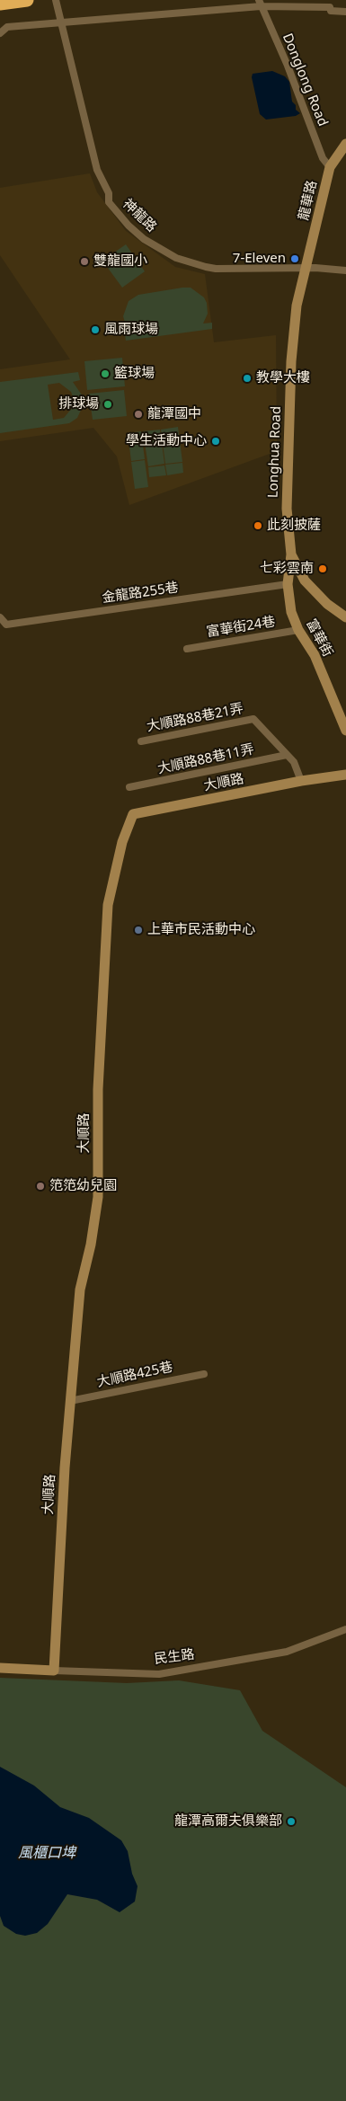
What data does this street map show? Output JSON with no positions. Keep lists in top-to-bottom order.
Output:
{
  "streets": {
    "street": [
      "Donglong Road",
      "龍華路",
      "神龍路",
      "Longhua Road",
      "金龍路255巷",
      "富華街24巷",
      "富華街",
      "大順路88巷21弄",
      "大順路88巷11弄",
      "大順路",
      "大順路425巷",
      "民生路"
    ]
  },
  "crossings": [
    ["Donglong Road", "龍華路"],
    ["龍華路", "神龍路"],
    ["龍華路", "Longhua Road"],
    ["神龍路", "Longhua Road"],
    ["Longhua Road", "富華街"],
    ["金龍路255巷", "富華街"],
    ["富華街24巷", "富華街"],
    ["大順路88巷21弄", "大順路88巷11弄"],
    ["大順路", "大順路425巷"],
    ["大順路", "民生路"]
  ],
  "water": ["風櫃口埤"],
  "places": [
    "7-Eleven",
    "雙龍國小",
    "風雨球場",
    "籃球場",
    "教學大樓",
    "排球場",
    "龍潭國中",
    "學生活動中心",
    "此刻披薩",
    "七彩雲南",
    "上華市民活動中心",
    "笵笵幼兒園",
    "龍潭高爾夫俱樂部"
  ]
}
